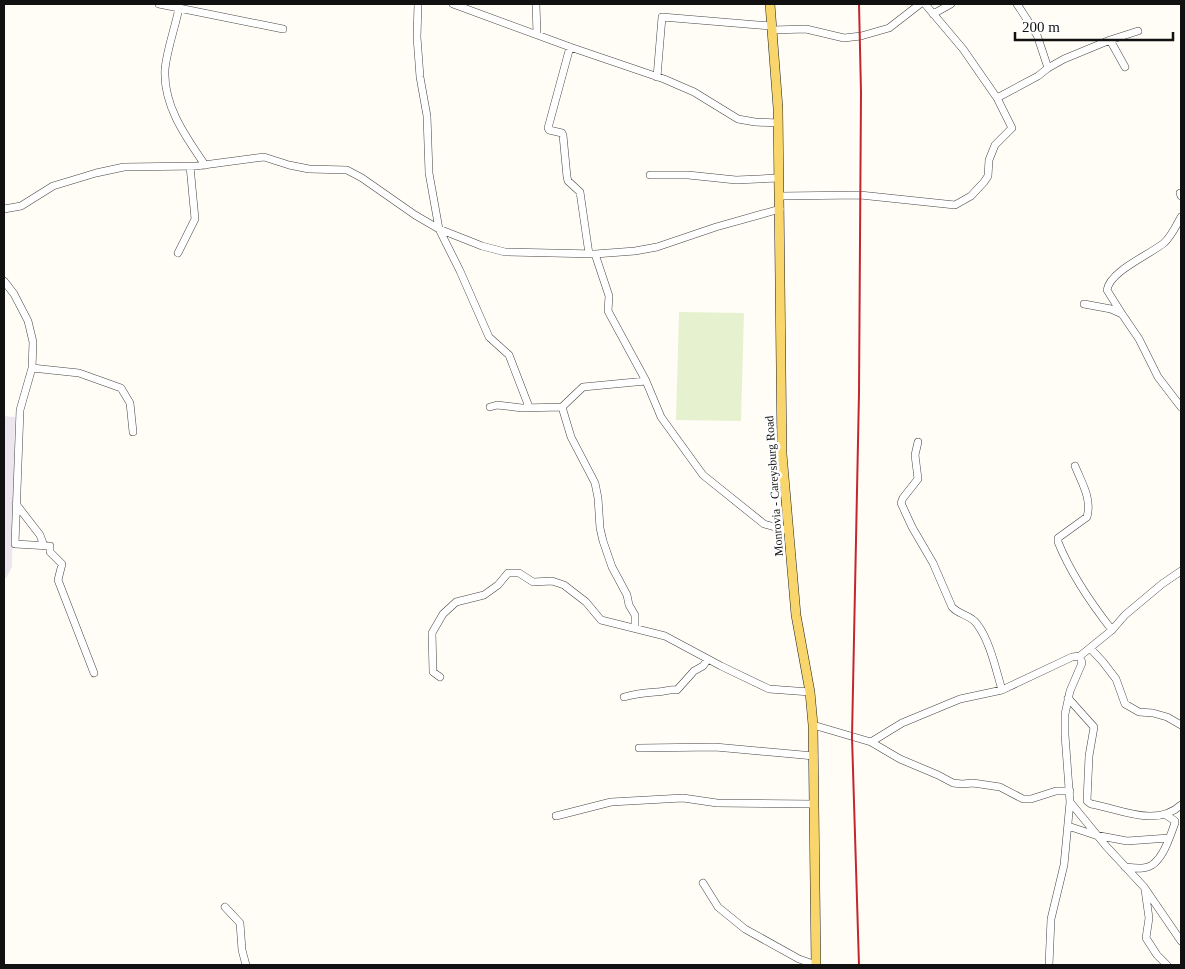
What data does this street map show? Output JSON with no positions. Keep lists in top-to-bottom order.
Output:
{
  "streets": {
    "main road": ["Monrovia - Careysburg Road"]
  },
  "scale_bar": "200 m"
}
